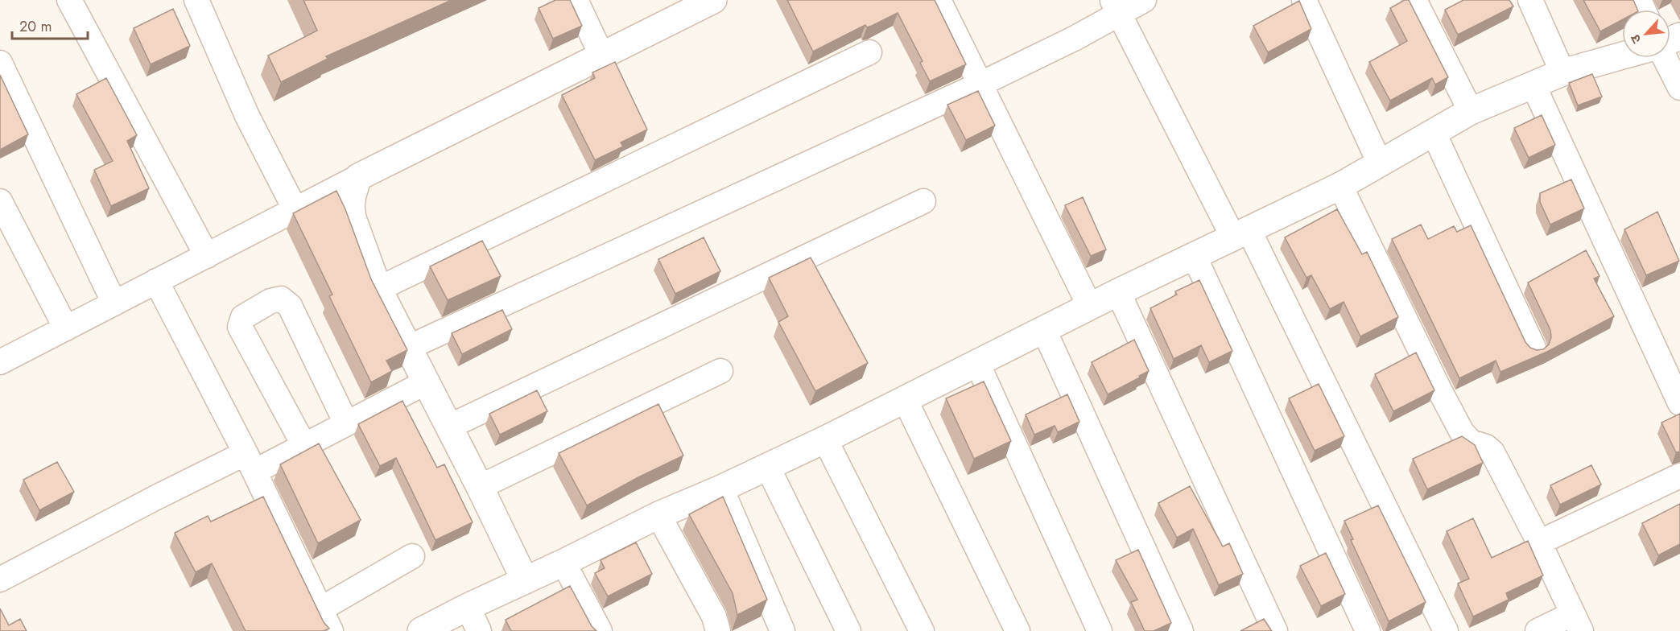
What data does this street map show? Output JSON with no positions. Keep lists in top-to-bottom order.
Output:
{
  "scale_bar": "20 m",
  "north": "bottom left"
}
